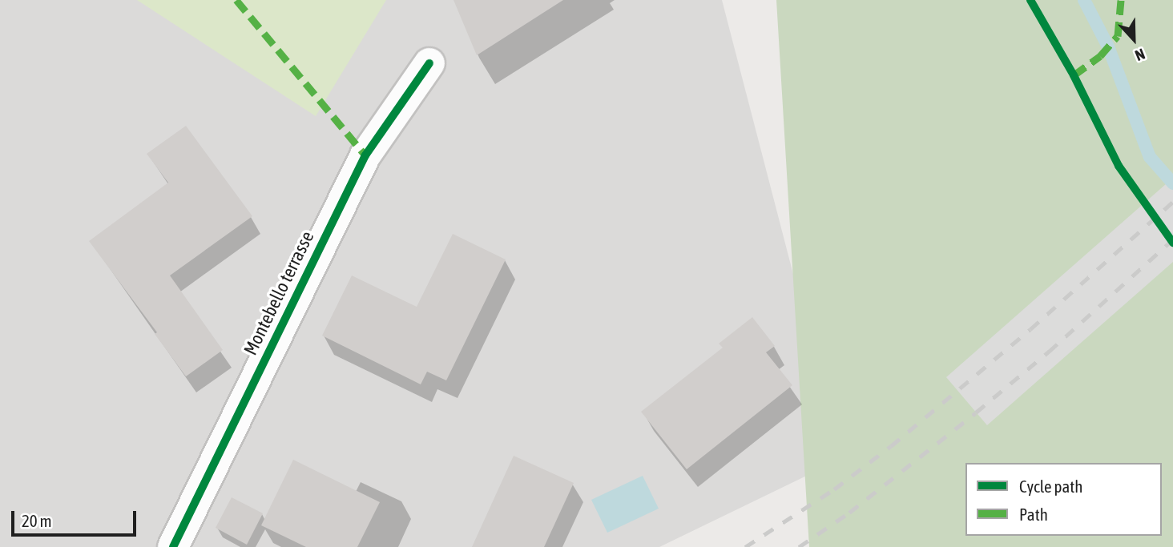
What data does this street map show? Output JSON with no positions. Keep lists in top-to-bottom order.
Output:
{
  "streets": {
    "street": ["Montebello terrasse"]
  },
  "legend": ["Cycle path", "Path"],
  "scale_bar": "20 m",
  "north": "bottom"
}
